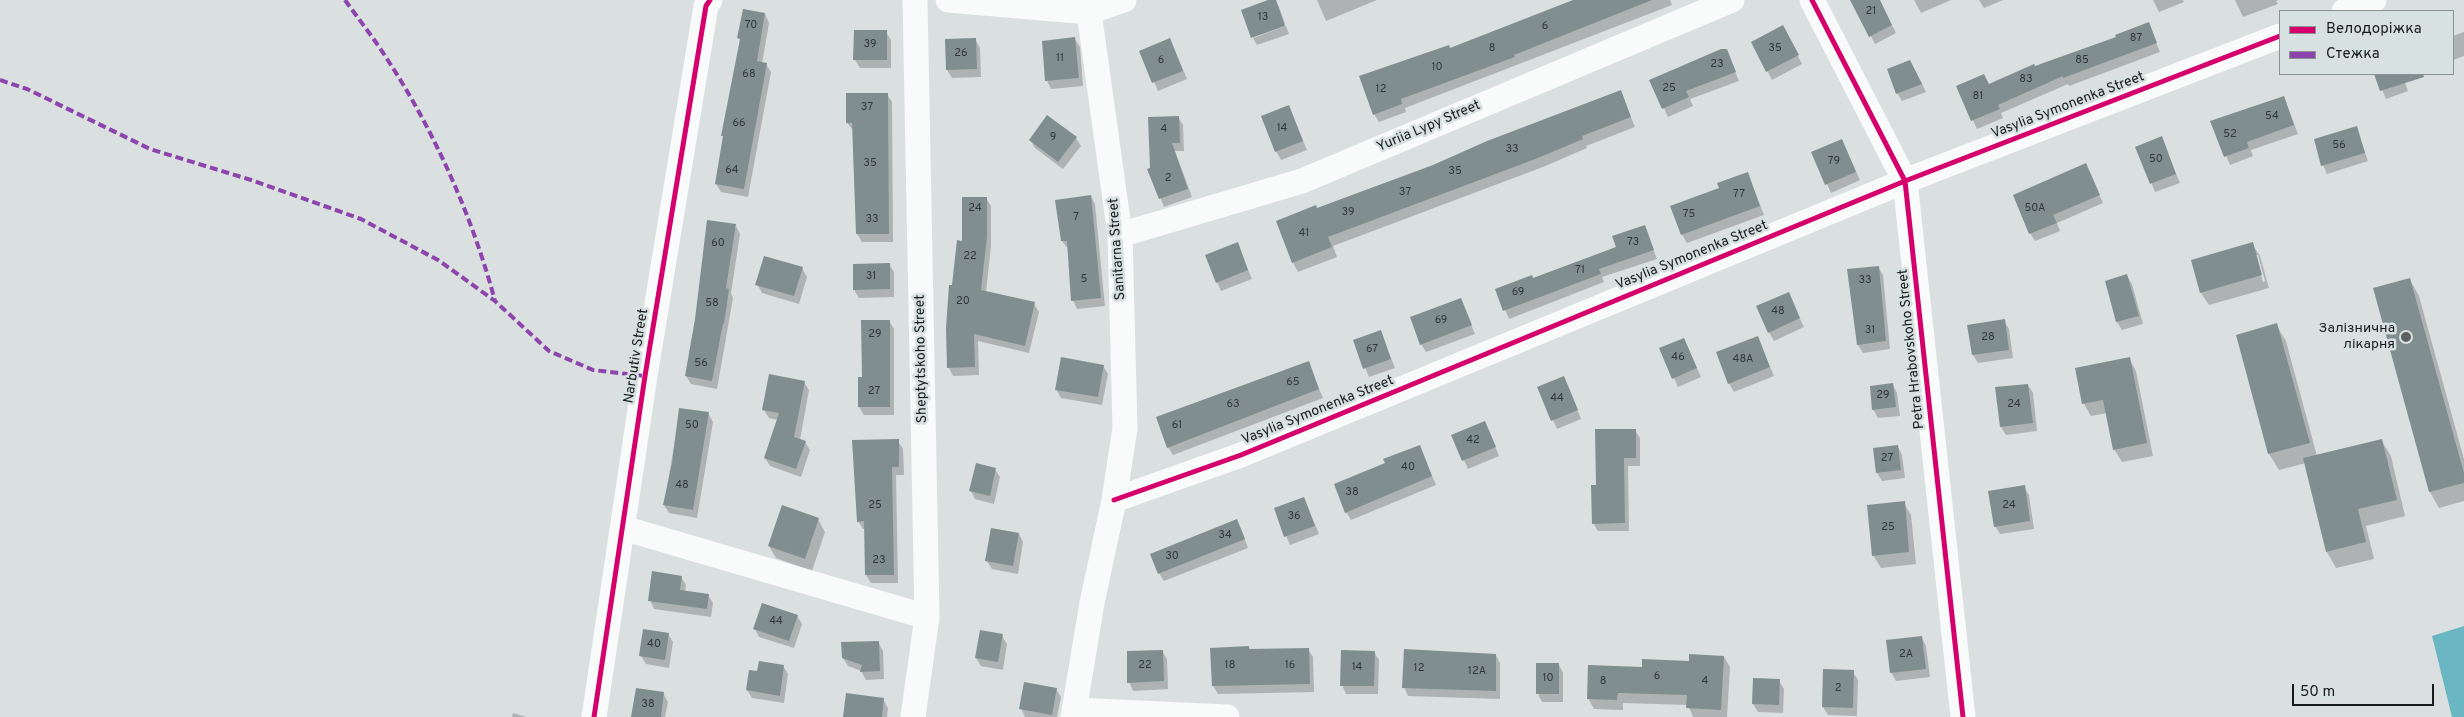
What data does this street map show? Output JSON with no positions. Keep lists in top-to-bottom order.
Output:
{
  "streets": {
    "street": [
      "Vasylia Symonenka Street",
      "Yuriia Lypy Street",
      "Sanitarna Street",
      "Petra Hrabovskoho Street",
      "Narbutiv Street",
      "Sheptytskoho Street"
    ]
  },
  "crossings": [
    ["Vasylia Symonenka Street", "Sanitarna Street"],
    ["Vasylia Symonenka Street", "Petra Hrabovskoho Street"],
    ["Yuriia Lypy Street", "Sanitarna Street"]
  ],
  "places": ["Залізнична лікарня"],
  "house_numbers": [
    "21",
    "13",
    "70",
    "6",
    "87",
    "39",
    "8",
    "35",
    "26",
    "11",
    "6",
    "85",
    "23",
    "10",
    "68",
    "83",
    "25",
    "12",
    "81",
    "37",
    "54",
    "66",
    "14",
    "4",
    "52",
    "9",
    "56",
    "33",
    "50",
    "79",
    "35",
    "64",
    "35",
    "2",
    "37",
    "77",
    "24",
    "50А",
    "39",
    "75",
    "7",
    "33",
    "41",
    "73",
    "60",
    "22",
    "71",
    "31",
    "5",
    "33",
    "69",
    "20",
    "58",
    "48",
    "69",
    "31",
    "29",
    "28",
    "67",
    "46",
    "48А",
    "56",
    "65",
    "27",
    "29",
    "44",
    "63",
    "24",
    "50",
    "61",
    "42",
    "27",
    "40",
    "48",
    "38",
    "25",
    "24",
    "36",
    "25",
    "34",
    "30",
    "23",
    "44",
    "40",
    "2А",
    "22",
    "18",
    "16",
    "14",
    "12",
    "12А",
    "6",
    "10",
    "8",
    "4",
    "2",
    "38"
  ],
  "legend": ["Велодоріжка", "Стежка"],
  "scale_bar": "50 m"
}
